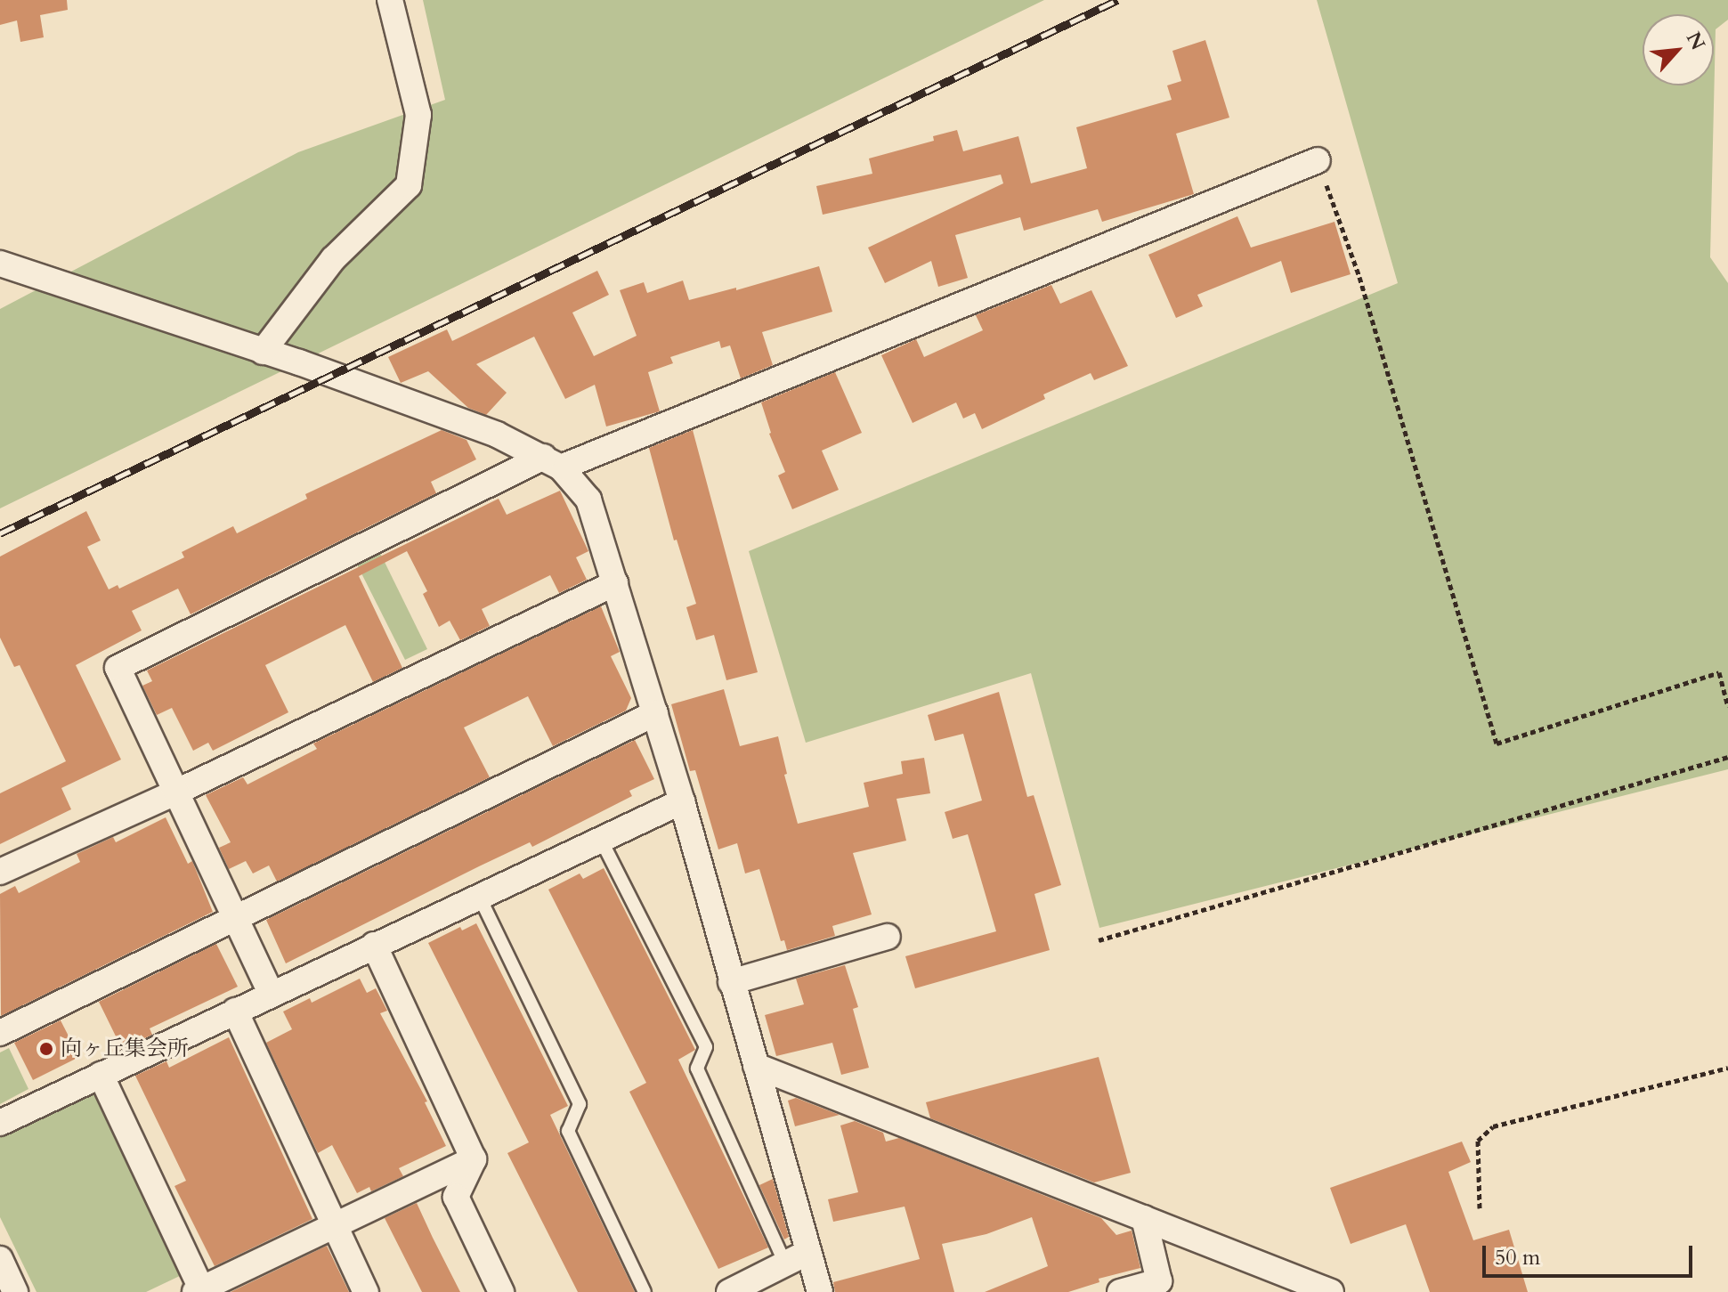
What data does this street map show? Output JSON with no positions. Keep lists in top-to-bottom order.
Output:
{
  "places": ["向ヶ丘集会所"],
  "scale_bar": "50 m",
  "north": "top right"
}
